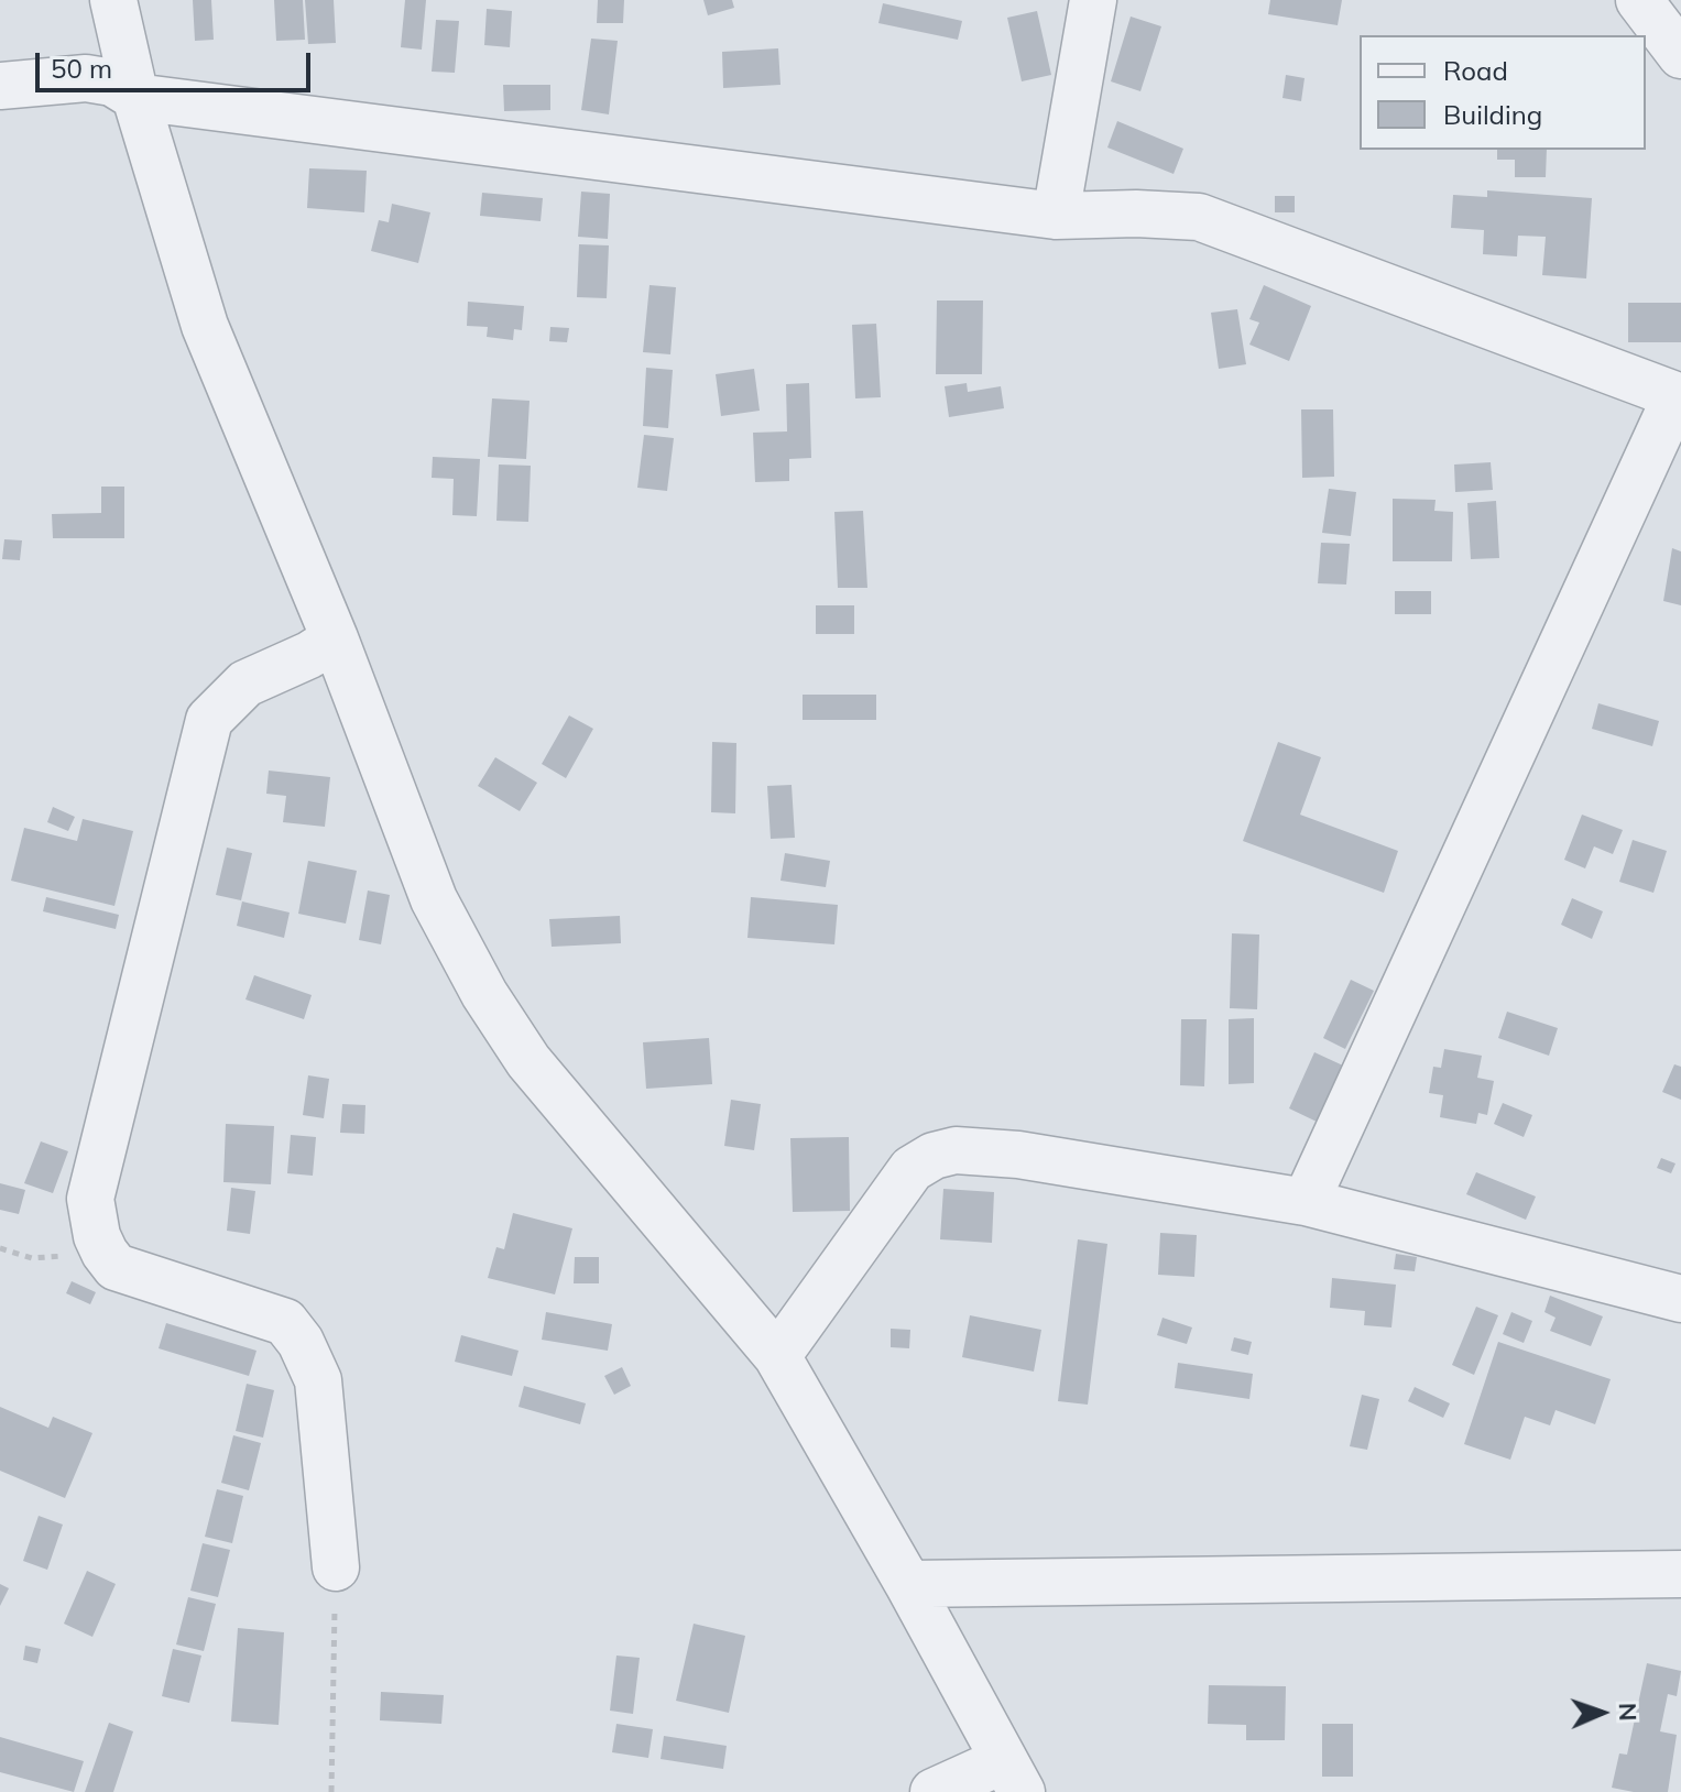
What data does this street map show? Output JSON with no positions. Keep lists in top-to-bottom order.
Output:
{
  "legend": ["Road", "Building"],
  "scale_bar": "50 m",
  "north": "right"
}
